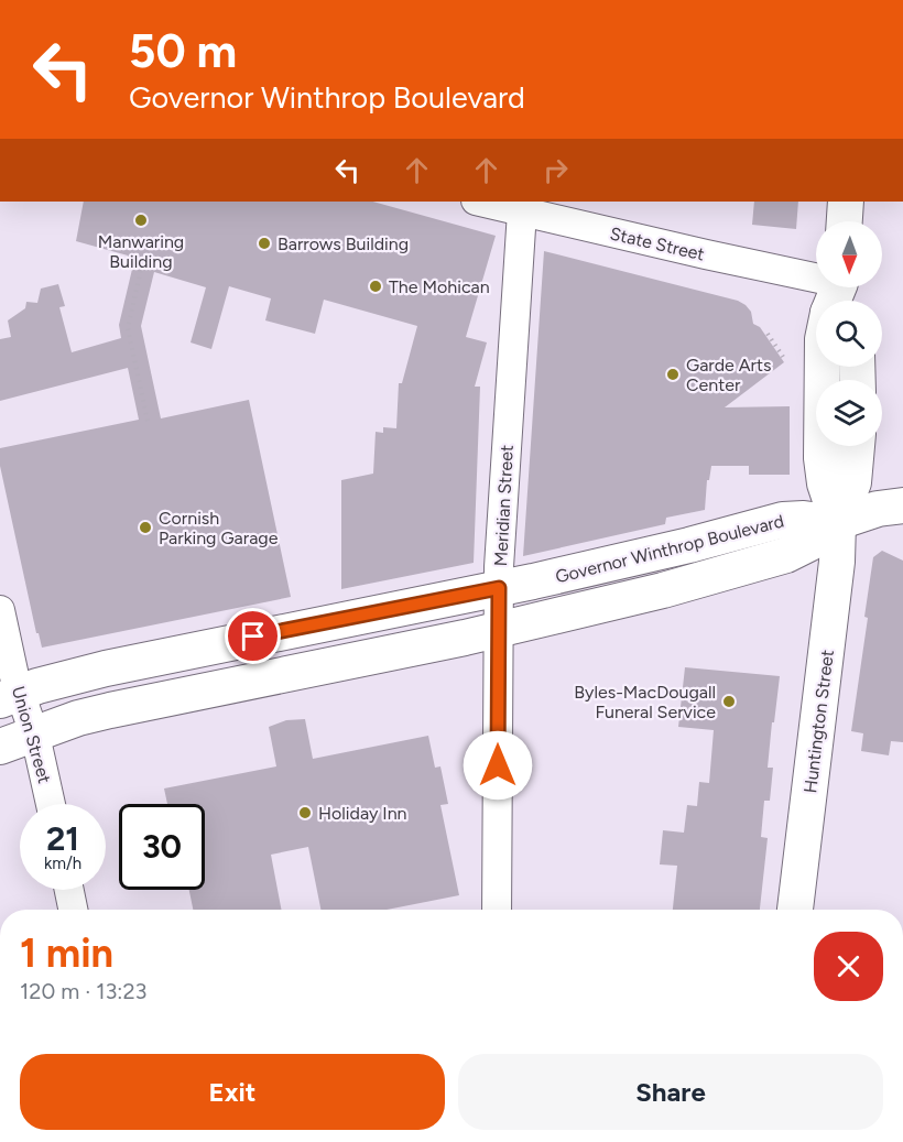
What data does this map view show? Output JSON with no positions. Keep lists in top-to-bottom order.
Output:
{
  "streets": {
    "main road": ["Governor Winthrop Boulevard", "Huntington Street"],
    "street": ["State Street", "Meridian Street", "Union Street"]
  },
  "crossings": [
    ["State Street", "Meridian Street"],
    ["State Street", "Huntington Street"],
    ["Meridian Street", "Governor Winthrop Boulevard"],
    ["Governor Winthrop Boulevard", "Huntington Street"],
    ["Governor Winthrop Boulevard", "Union Street"]
  ],
  "places": [
    "Manwaring Building",
    "Barrows Building",
    "The Mohican",
    "Garde Arts Center",
    "Cornish Parking Garage",
    "Byles-MacDougall Funeral Service",
    "Holiday Inn"
  ],
  "north": "bottom",
  "page": {
    "turn": ["50 m", "Governor Winthrop Boulevard"],
    "speed": "21 km/h",
    "limit": "30",
    "heading": ["1 min", "120 m · 13:23"],
    "buttons": ["Exit", "Share"]
  }
}
